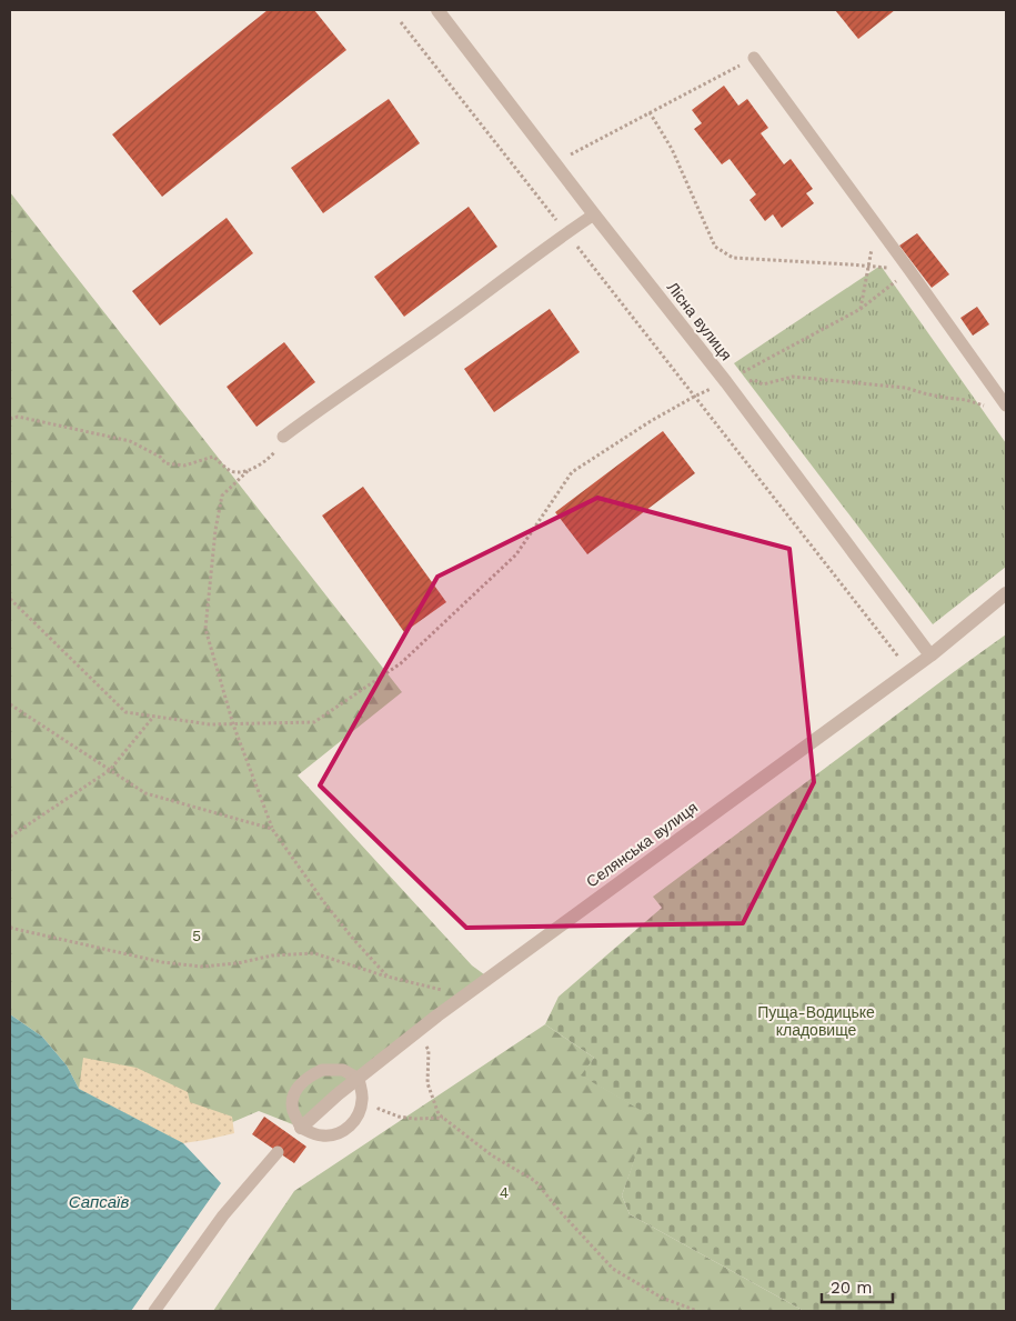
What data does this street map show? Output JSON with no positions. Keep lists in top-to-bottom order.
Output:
{
  "streets": {
    "street": ["Лісна вулиця", "Селянська вулиця"]
  },
  "crossings": [
    ["Лісна вулиця", "Селянська вулиця"]
  ],
  "water": ["Сапсаїв"],
  "parks": ["5", "Пуща-Водицьке кладовище", "4"],
  "scale_bar": "20 m"
}
